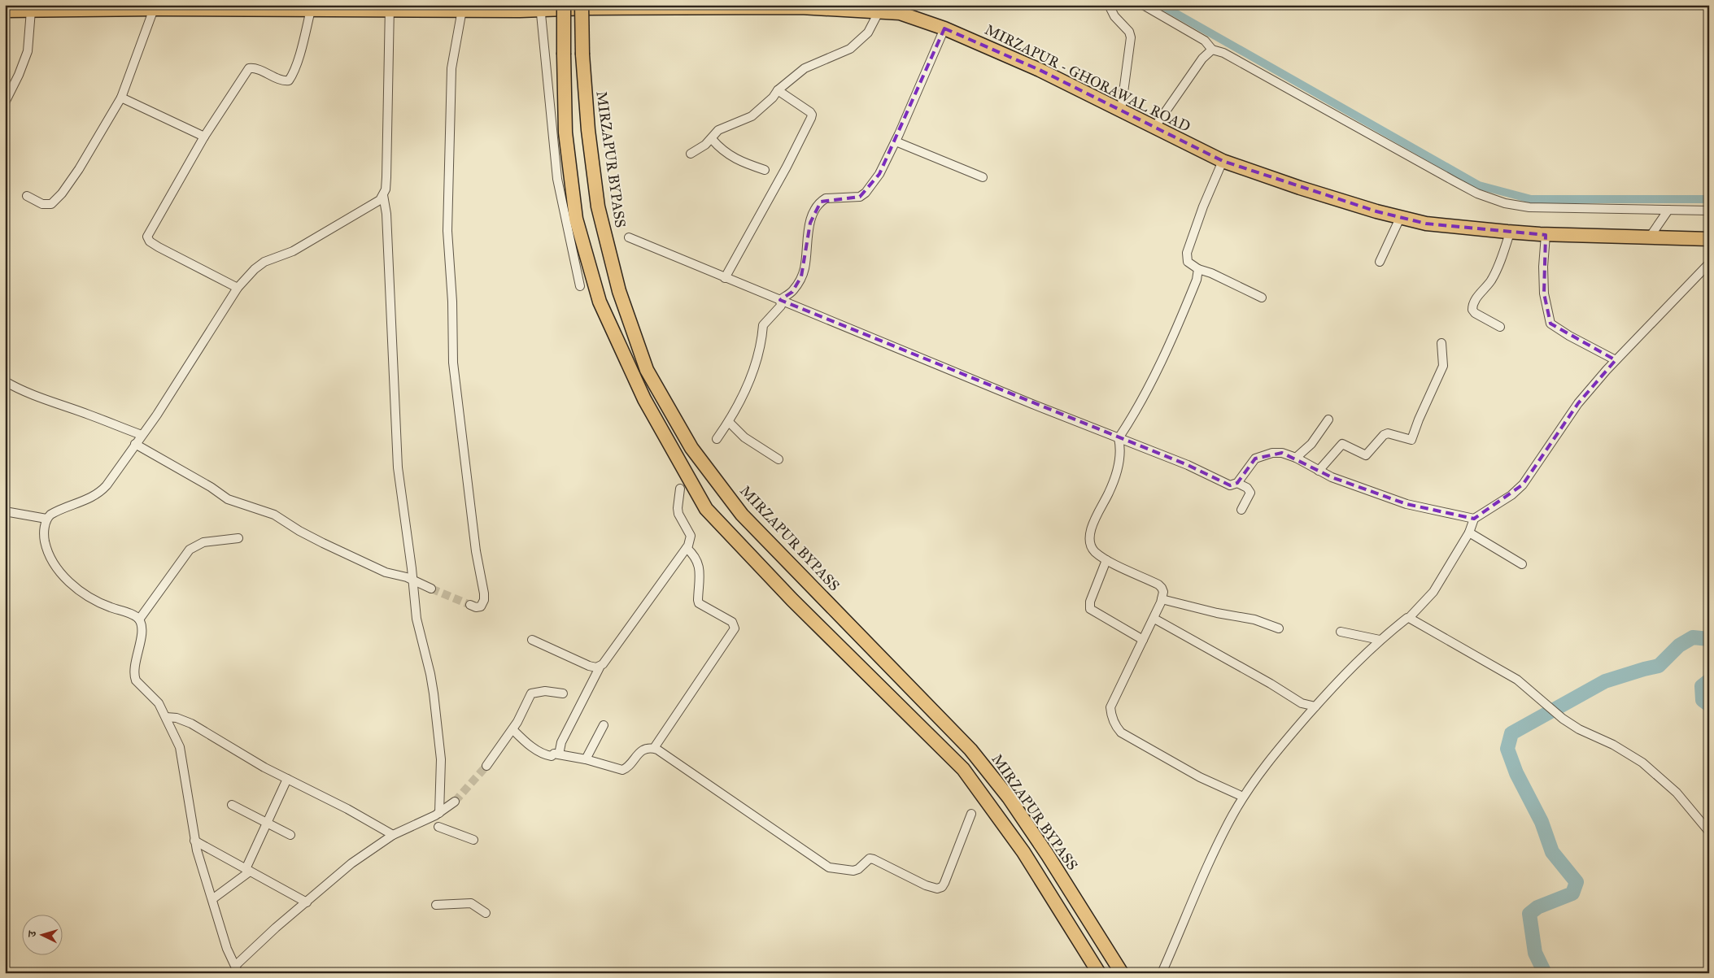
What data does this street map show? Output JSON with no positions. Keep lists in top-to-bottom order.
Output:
{
  "streets": {
    "main road": ["MIRZAPUR - GHORAWAL ROAD", "MIRZAPUR BYPASS"]
  },
  "north": "left"
}
